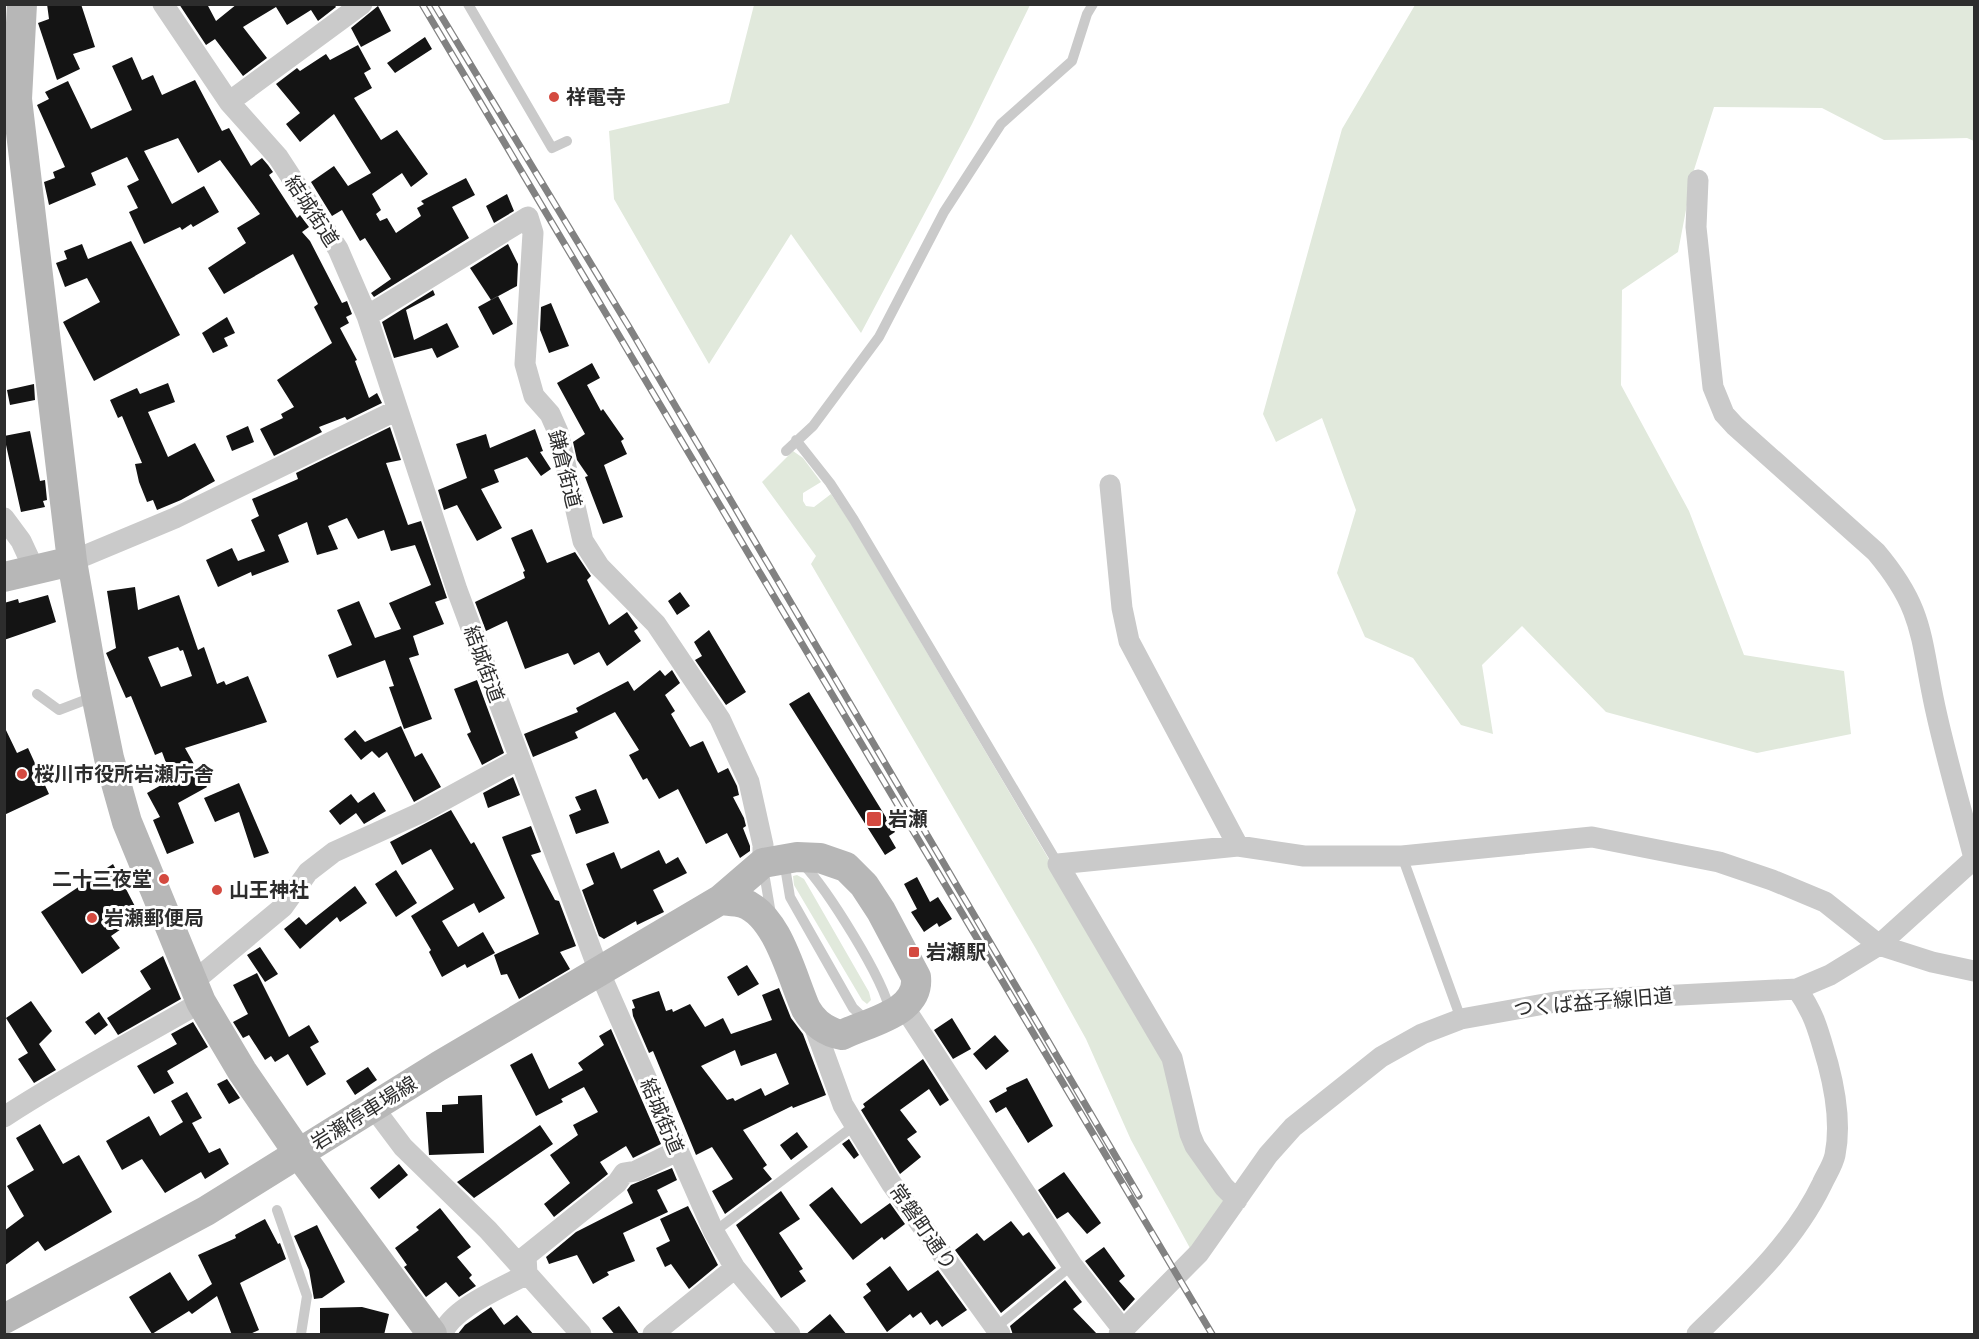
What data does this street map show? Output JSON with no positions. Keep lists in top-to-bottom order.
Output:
{
  "streets": {
    "street": [
      "結城街道",
      "鎌倉街道",
      "つくば益子線旧道",
      "岩瀬停車場線",
      "常磐町通り"
    ]
  },
  "crossings": [
    ["結城街道", "鎌倉街道"],
    ["結城街道", "岩瀬停車場線"],
    ["鎌倉街道", "岩瀬停車場線"]
  ],
  "places": {
    "other": [
      "祥電寺",
      "桜川市役所岩瀬庁舎",
      "二十三夜堂",
      "山王神社",
      "岩瀬郵便局"
    ],
    "transit": ["岩瀬", "岩瀬駅"]
  }
}
